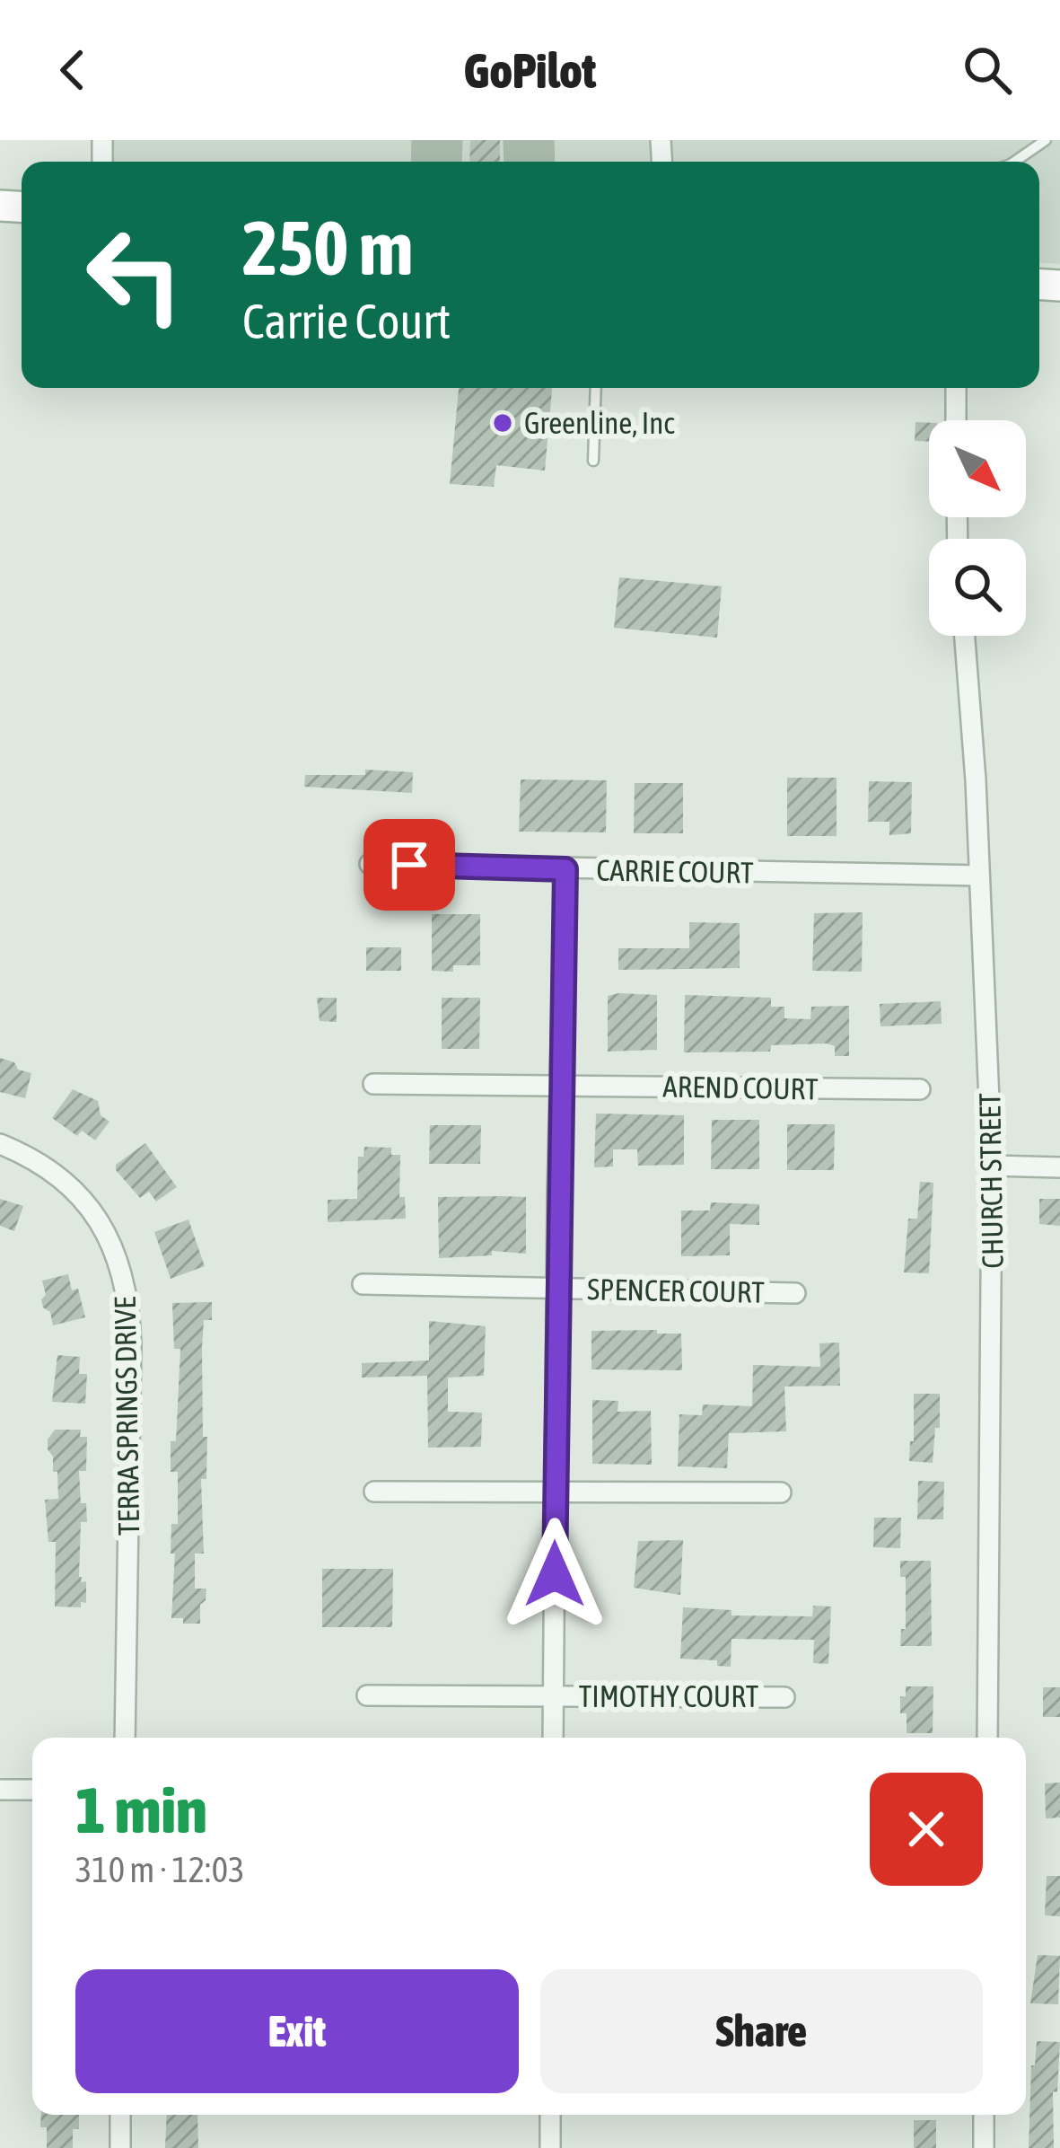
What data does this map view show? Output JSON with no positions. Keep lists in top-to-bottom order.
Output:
{
  "streets": {
    "street": [
      "CARRIE COURT",
      "AREND COURT",
      "CHURCH STREET",
      "SPENCER COURT",
      "TERRA SPRINGS DRIVE",
      "TIMOTHY COURT"
    ]
  },
  "crossings": [
    ["CARRIE COURT", "CHURCH STREET"]
  ],
  "places": ["Greenline, Inc"],
  "north": "bottom right",
  "page": {
    "header": "GoPilot",
    "turn": ["250 m", "Carrie Court"],
    "heading": ["1 min", "310 m · 12:03"],
    "buttons": ["Exit", "Share"]
  }
}
